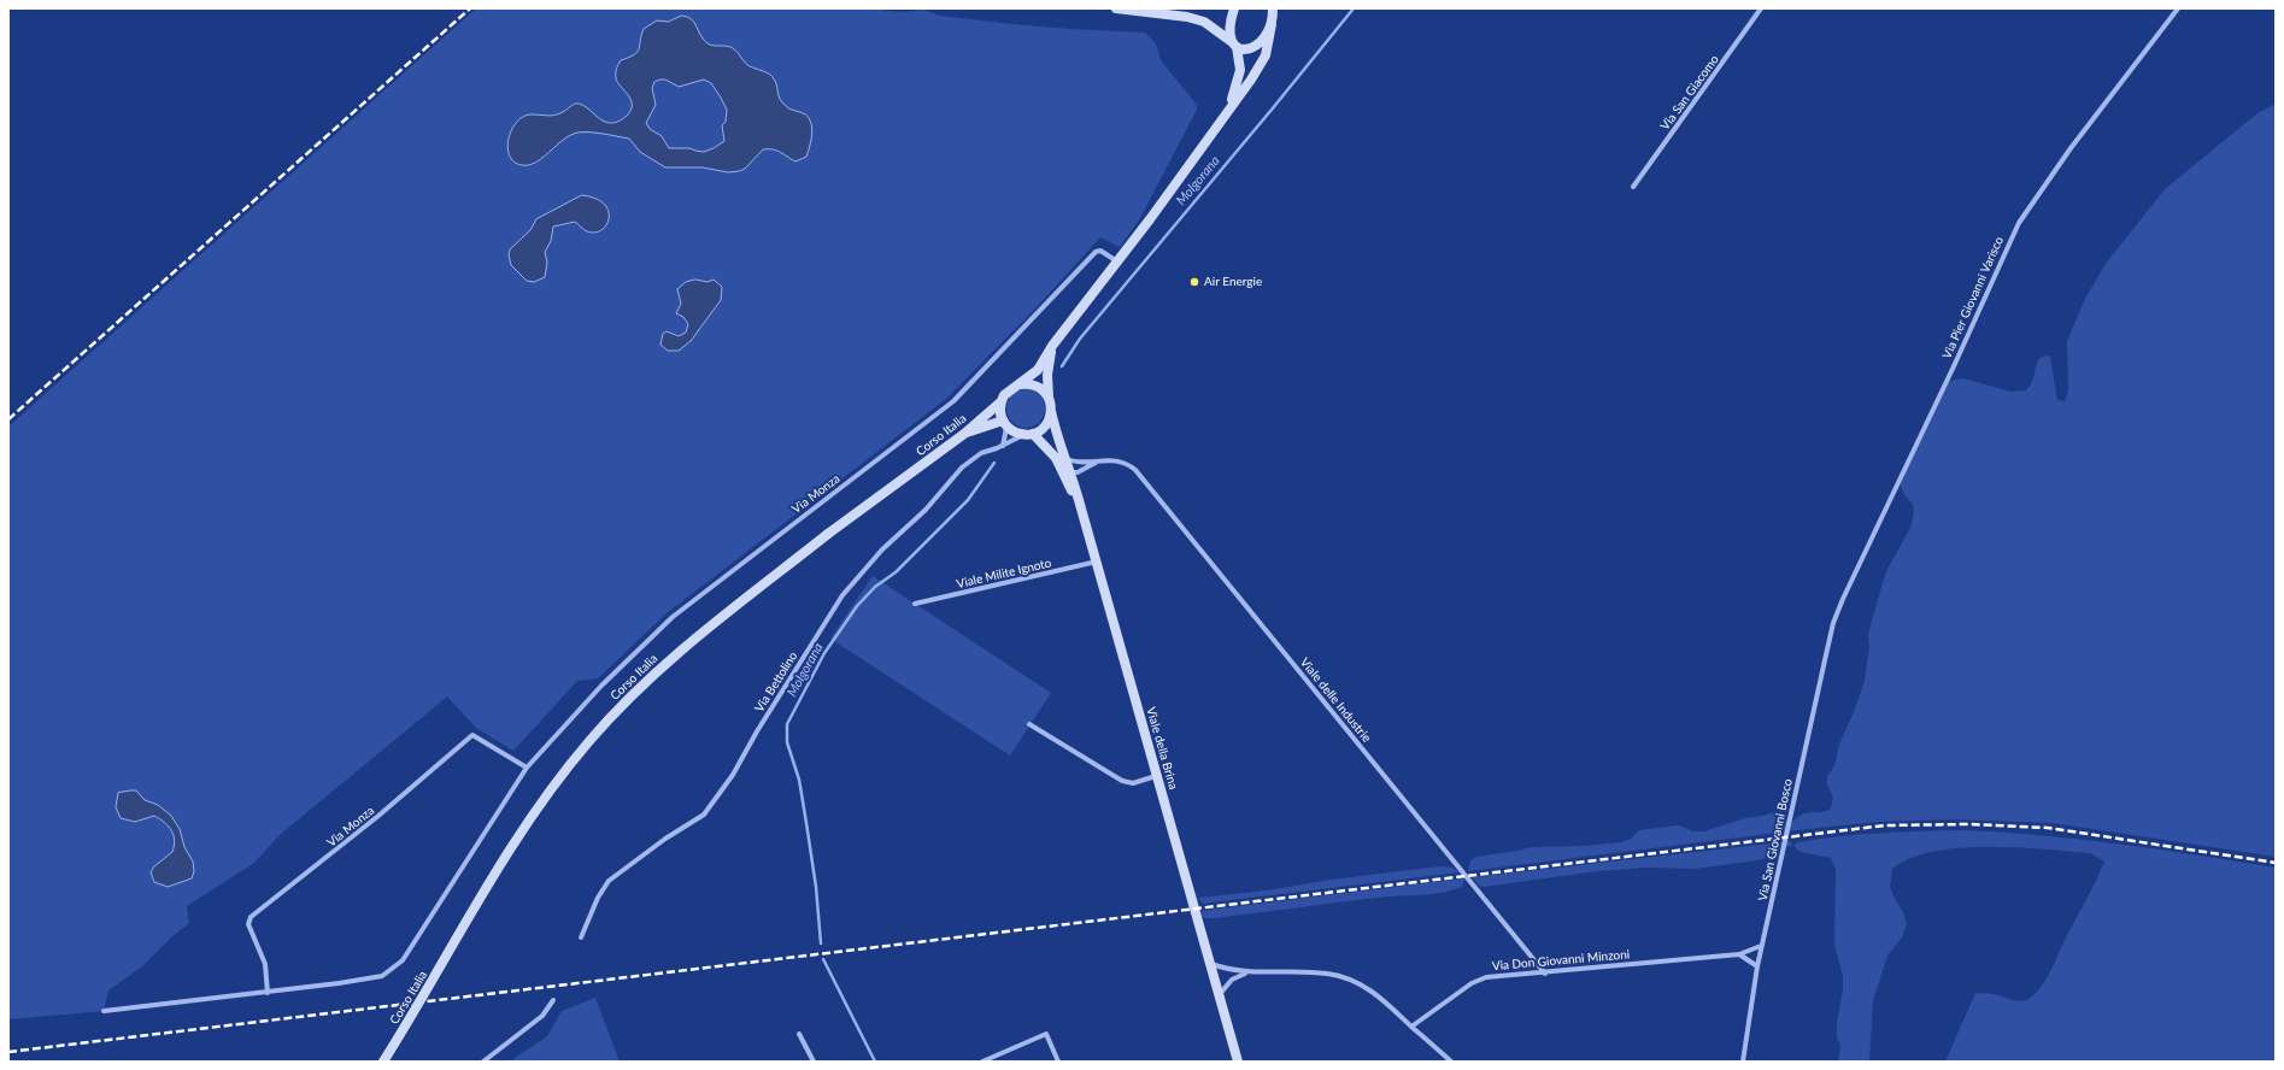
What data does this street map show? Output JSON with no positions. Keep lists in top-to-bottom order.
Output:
{
  "streets": {
    "main road": ["Corso Italia", "Viale della Brina"],
    "street": [
      "Via San Giacomo",
      "Via Pier Giovanni Varisco",
      "Via Monza",
      "Viale Milite Ignoto",
      "Via Bettolino",
      "Viale delle Industrie",
      "Via San Giovanni Bosco",
      "Via Don Giovanni Minzoni"
    ]
  },
  "crossings": [
    ["Via Pier Giovanni Varisco", "Via San Giovanni Bosco"],
    ["Corso Italia", "Via Bettolino"],
    ["Corso Italia", "Viale della Brina"],
    ["Viale Milite Ignoto", "Viale della Brina"],
    ["Via Bettolino", "Viale della Brina"],
    ["Viale delle Industrie", "Viale della Brina"],
    ["Viale delle Industrie", "Via Don Giovanni Minzoni"],
    ["Via San Giovanni Bosco", "Via Don Giovanni Minzoni"]
  ],
  "water": ["Molgorana"],
  "places": ["Air Energie"]
}
